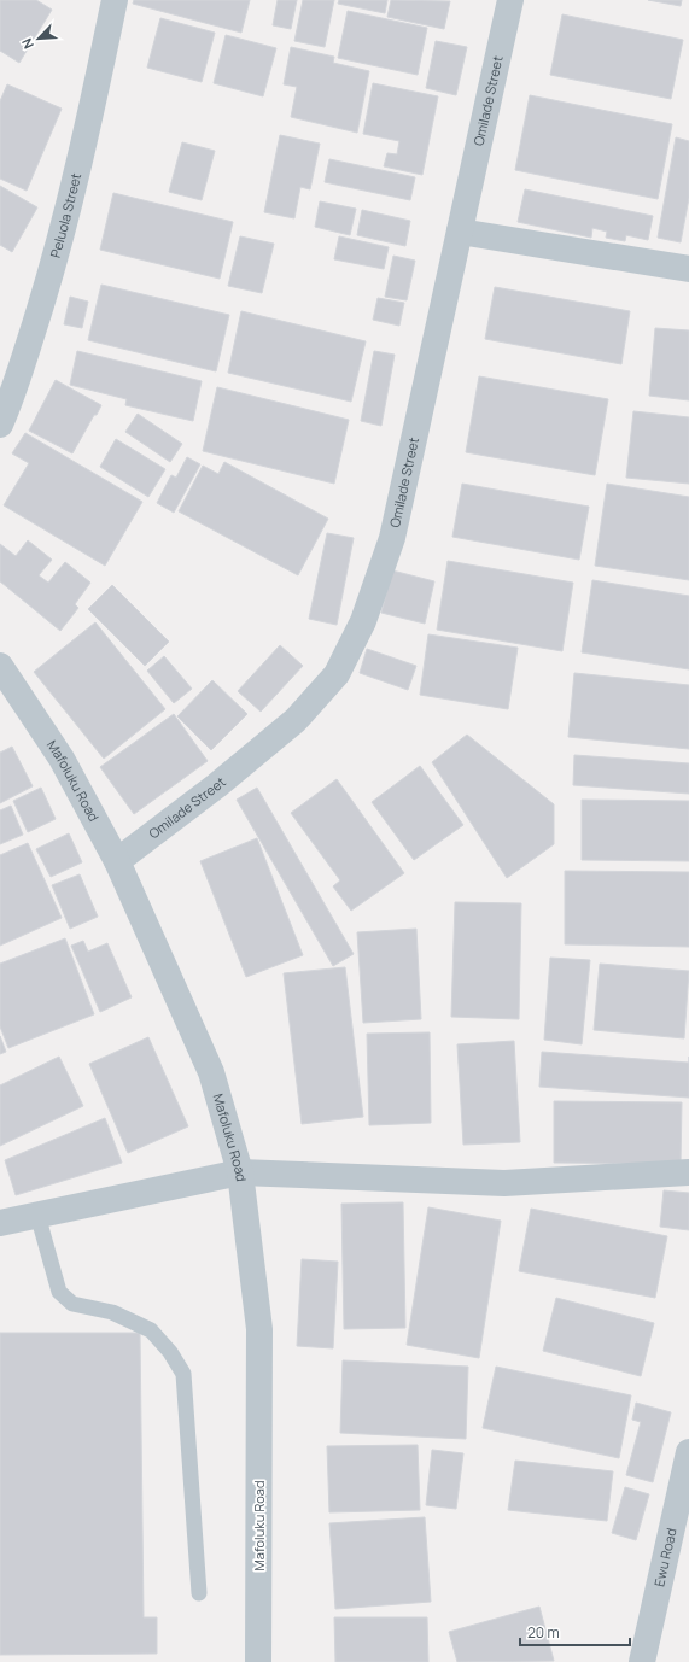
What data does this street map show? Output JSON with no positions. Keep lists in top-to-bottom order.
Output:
{
  "streets": {
    "street": [
      "Omilade Street",
      "Peluola Street",
      "Mafoluku Road",
      "Ewu Road"
    ]
  },
  "crossings": [
    ["Omilade Street", "Mafoluku Road"]
  ],
  "scale_bar": "20 m",
  "north": "bottom left"
}
